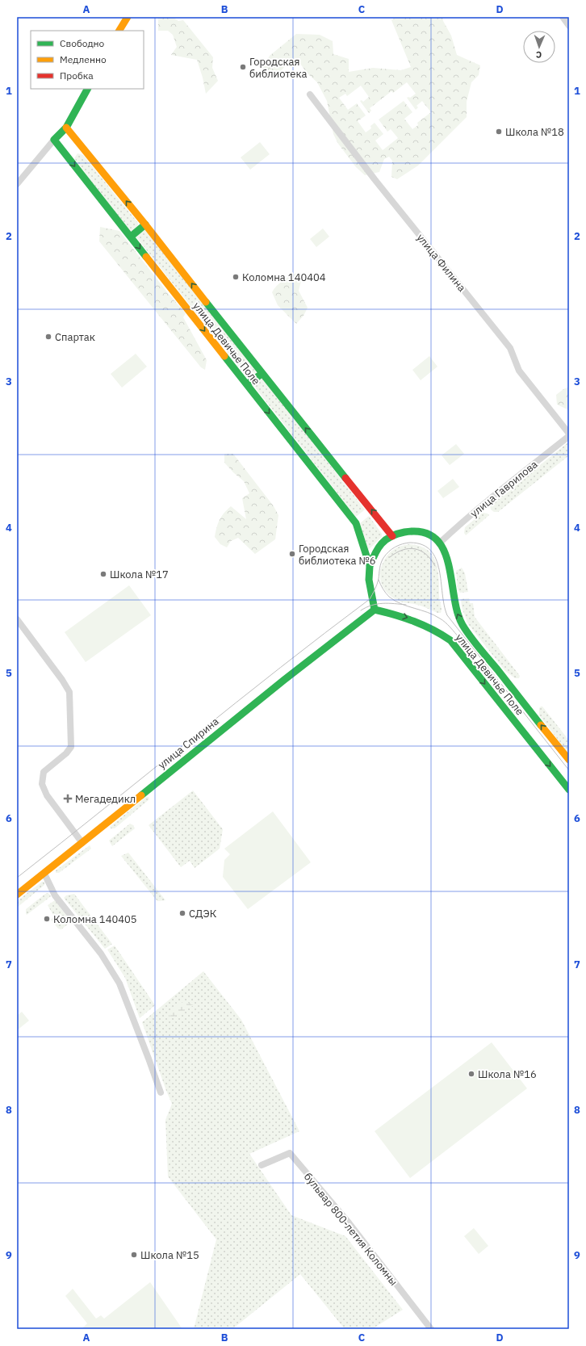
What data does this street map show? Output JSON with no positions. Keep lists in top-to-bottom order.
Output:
{
  "streets": {
    "street": [
      "улица Филина",
      "улица Девичье Поле",
      "улица Гаврилова",
      "улица Спирина",
      "бульвар 800-летия Коломны"
    ]
  },
  "crossings": [
    ["улица Филина", "улица Гаврилова"],
    ["улица Девичье Поле", "улица Гаврилова"],
    ["улица Девичье Поле", "улица Спирина"]
  ],
  "places": {
    "other": [
      "Городская библиотека",
      "Школа №18",
      "Коломна 140404",
      "Спартак",
      "Городская библиотека №6",
      "Школа №17",
      "СДЭК",
      "Коломна 140405",
      "Школа №16",
      "Школа №15"
    ],
    "health": ["Мегадедикл"]
  },
  "legend": ["Свободно", "Медленно", "Пробка"],
  "north": "bottom",
  "grid": {
    "columns": [
      "A",
      "B",
      "C",
      "D"
    ],
    "rows": [
      "1",
      "2",
      "3",
      "4",
      "5",
      "6",
      "7",
      "8",
      "9"
    ]
  }
}
